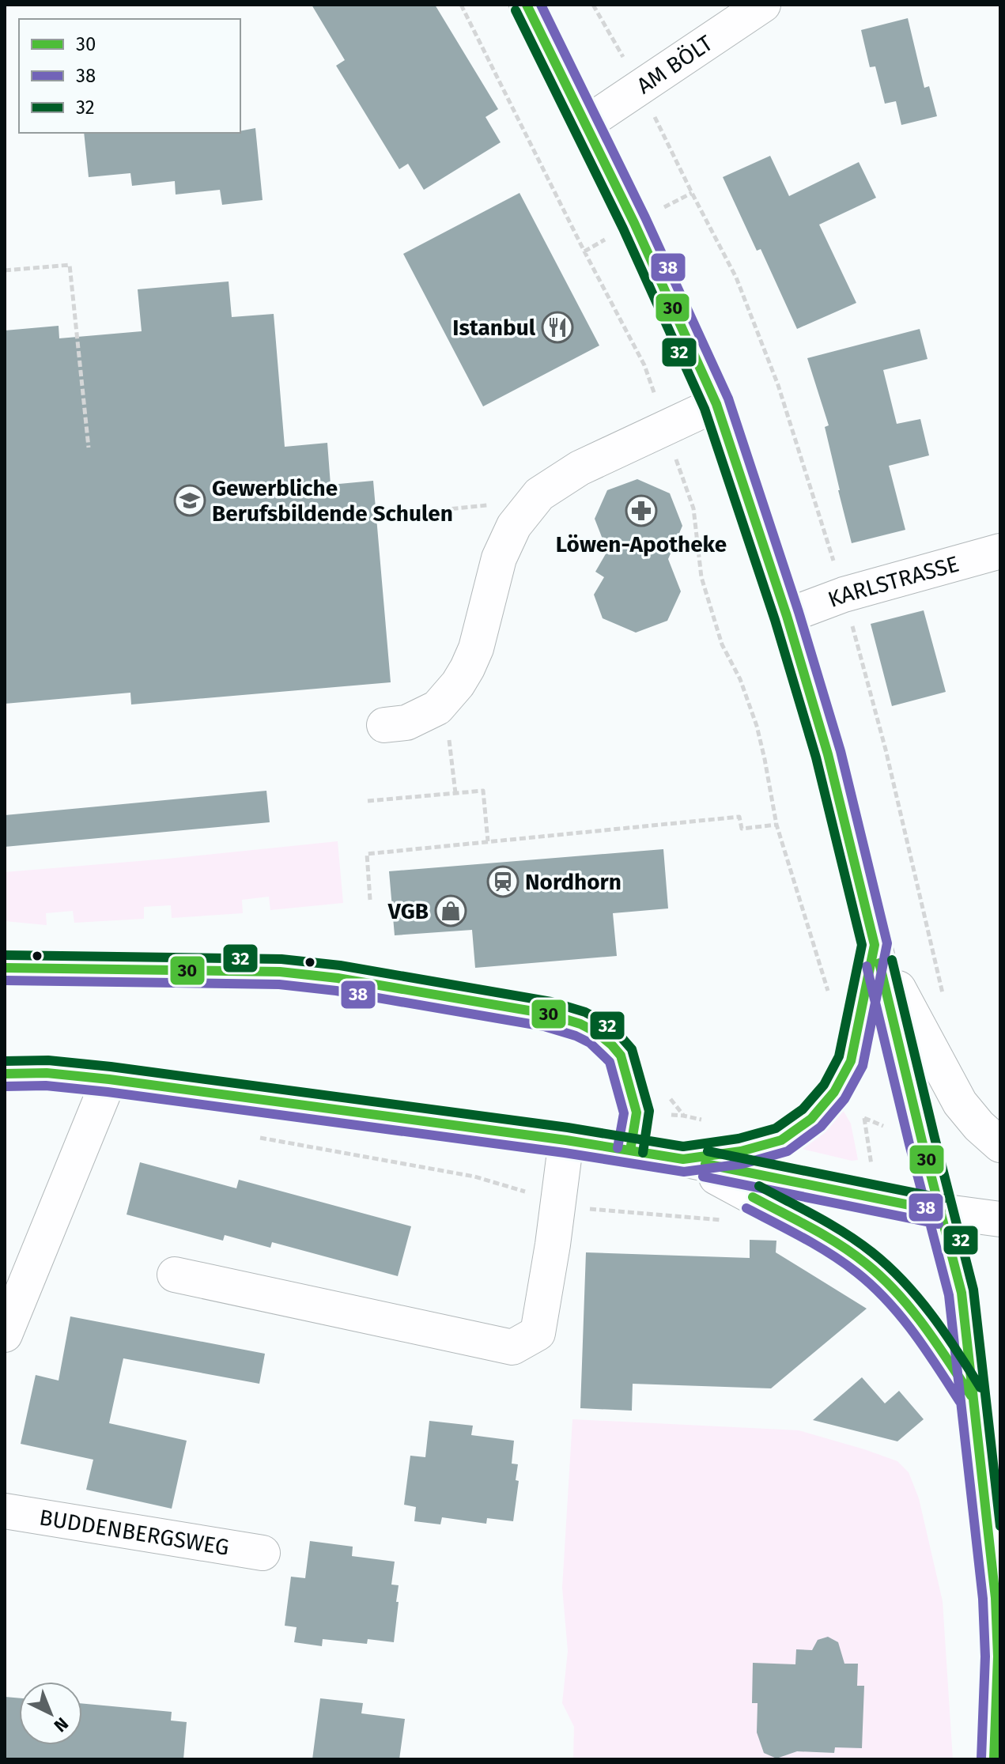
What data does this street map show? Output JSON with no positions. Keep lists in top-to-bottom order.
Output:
{
  "streets": {
    "street": ["AM BÖLT", "KARLSTRASSE", "BUDDENBERGSWEG"]
  },
  "places": {
    "restaurant": ["Istanbul"],
    "school or university": ["Gewerbliche Berufsbildende Schulen"],
    "pharmacy": ["Löwen-Apotheke"],
    "station": ["Nordhorn"],
    "shop": ["VGB"]
  },
  "lines": ["transit line 30", "transit line 38", "transit line 32"],
  "legend": ["30", "38", "32"],
  "north": "bottom right"
}
